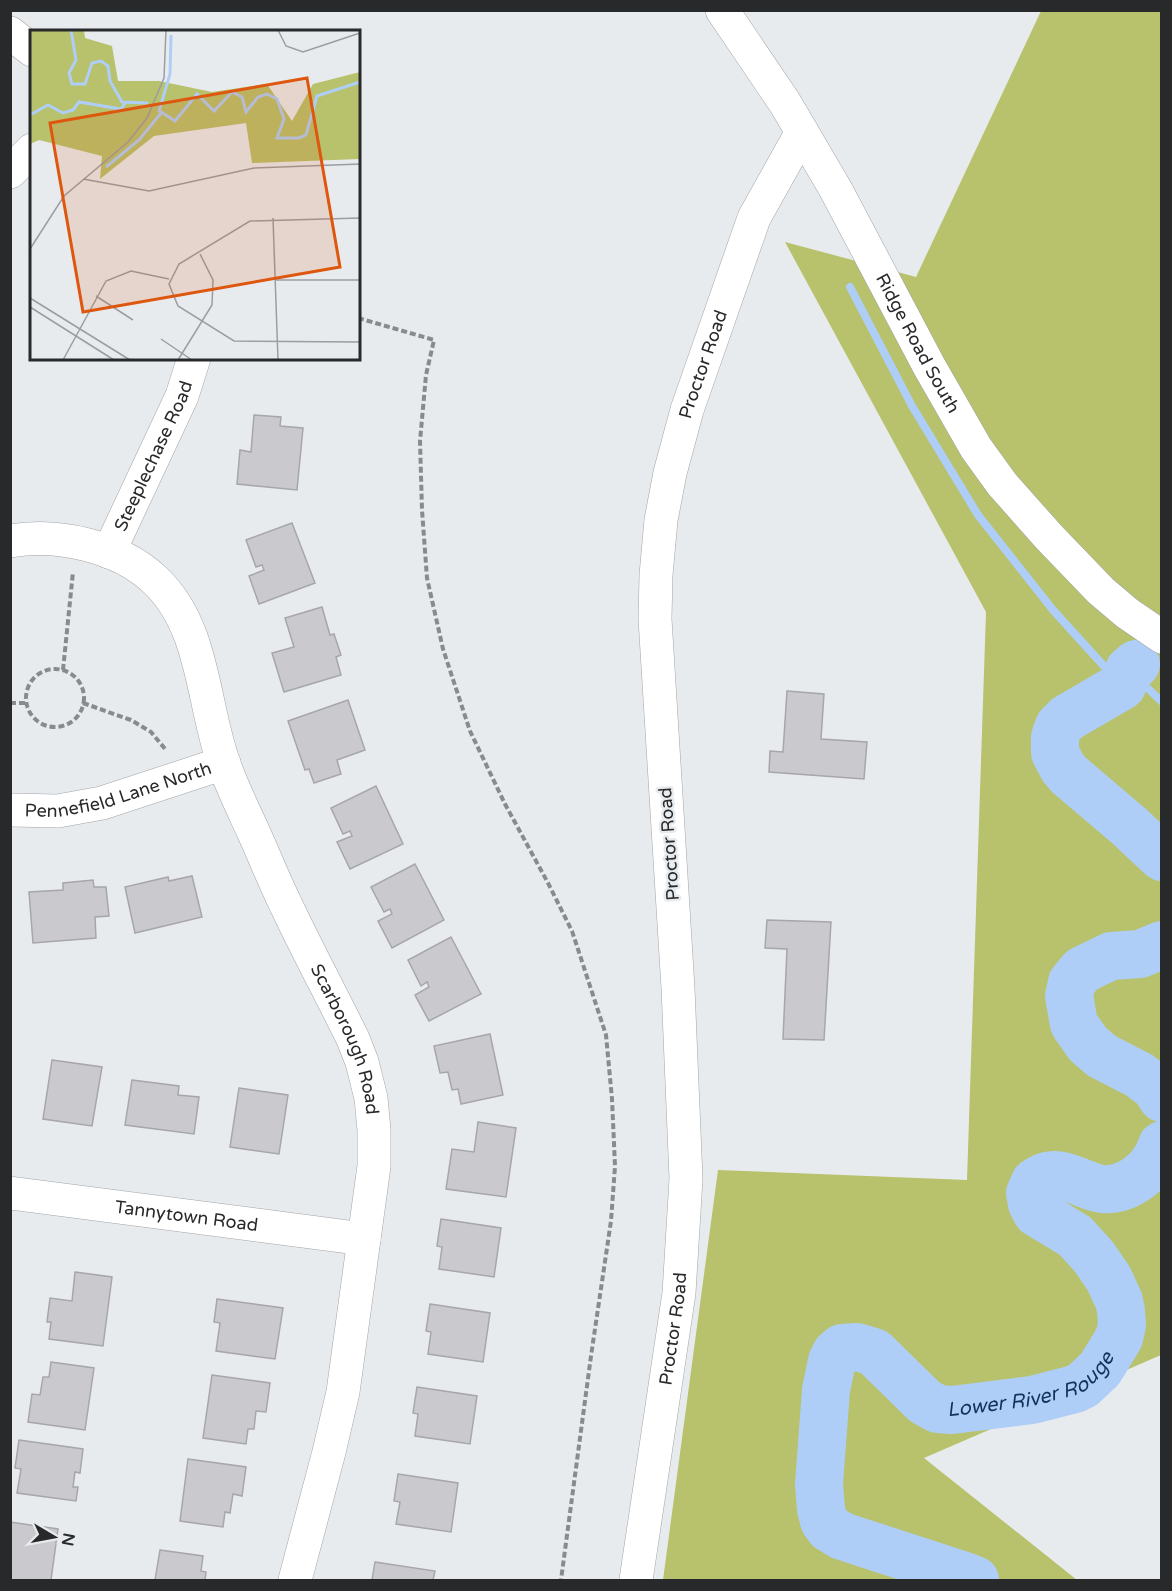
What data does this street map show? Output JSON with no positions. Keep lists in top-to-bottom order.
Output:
{
  "streets": {
    "street": [
      "Ridge Road South",
      "Proctor Road",
      "Steeplechase Road",
      "Pennefield Lane North",
      "Scarborough Road",
      "Tannytown Road"
    ]
  },
  "crossings": [
    ["Ridge Road South", "Proctor Road"],
    ["Steeplechase Road", "Scarborough Road"],
    ["Pennefield Lane North", "Scarborough Road"],
    ["Scarborough Road", "Tannytown Road"]
  ],
  "water": ["Lower River Rouge"],
  "north": "right"
}
